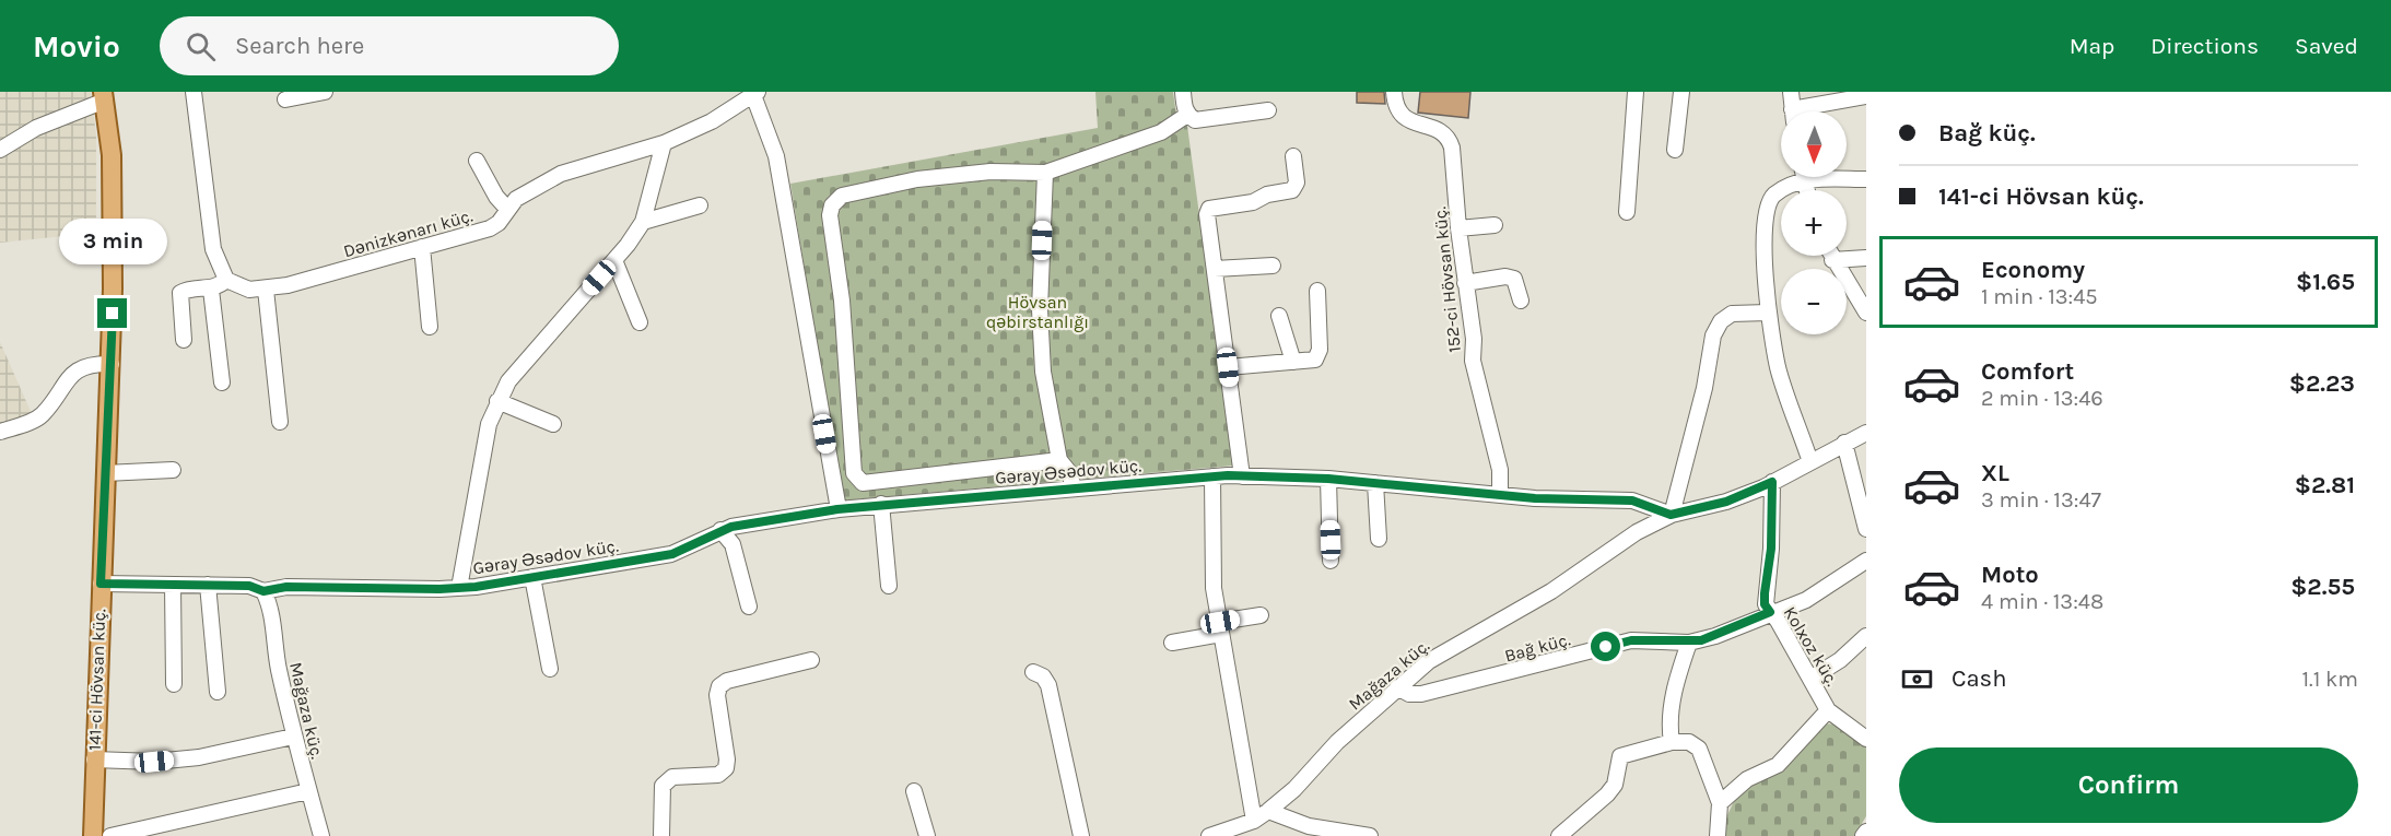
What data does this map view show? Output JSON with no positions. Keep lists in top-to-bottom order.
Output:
{
  "streets": {
    "main road": ["141-ci Hövsan küç."],
    "street": [
      "Dənizkənarı küç.",
      "152-ci Hövsan küç.",
      "Gəray Əsədov küç.",
      "Kolxoz küç.",
      "Bağ küç.",
      "Mağaza küç."
    ]
  },
  "crossings": [
    ["152-ci Hövsan küç.", "Gəray Əsədov küç."],
    ["Gəray Əsədov küç.", "Mağaza küç."],
    ["Gəray Əsədov küç.", "141-ci Hövsan küç."],
    ["Kolxoz küç.", "Bağ küç."],
    ["Bağ küç.", "Mağaza küç."]
  ],
  "parks": ["Hövsan qəbirstanlığı"],
  "north": "bottom",
  "page": {
    "header": "Movio",
    "search": "Search here",
    "nav": ["Map", "Directions", "Saved"],
    "banner": ["Bağ küç.", "141-ci Hövsan küç."],
    "map_buttons": ["+", "−"],
    "bubble": "3 min",
    "list": [
      {
        "name": "Economy",
        "note": "1 min · 13:45",
        "value": "$1.65"
      },
      {
        "name": "Comfort",
        "note": "2 min · 13:46",
        "value": "$2.23"
      },
      {
        "name": "XL",
        "note": "3 min · 13:47",
        "value": "$2.81"
      },
      {
        "name": "Moto",
        "note": "4 min · 13:48",
        "value": "$2.55"
      }
    ],
    "pay": ["Cash", "1.1 km"],
    "buttons": "Confirm"
  }
}
